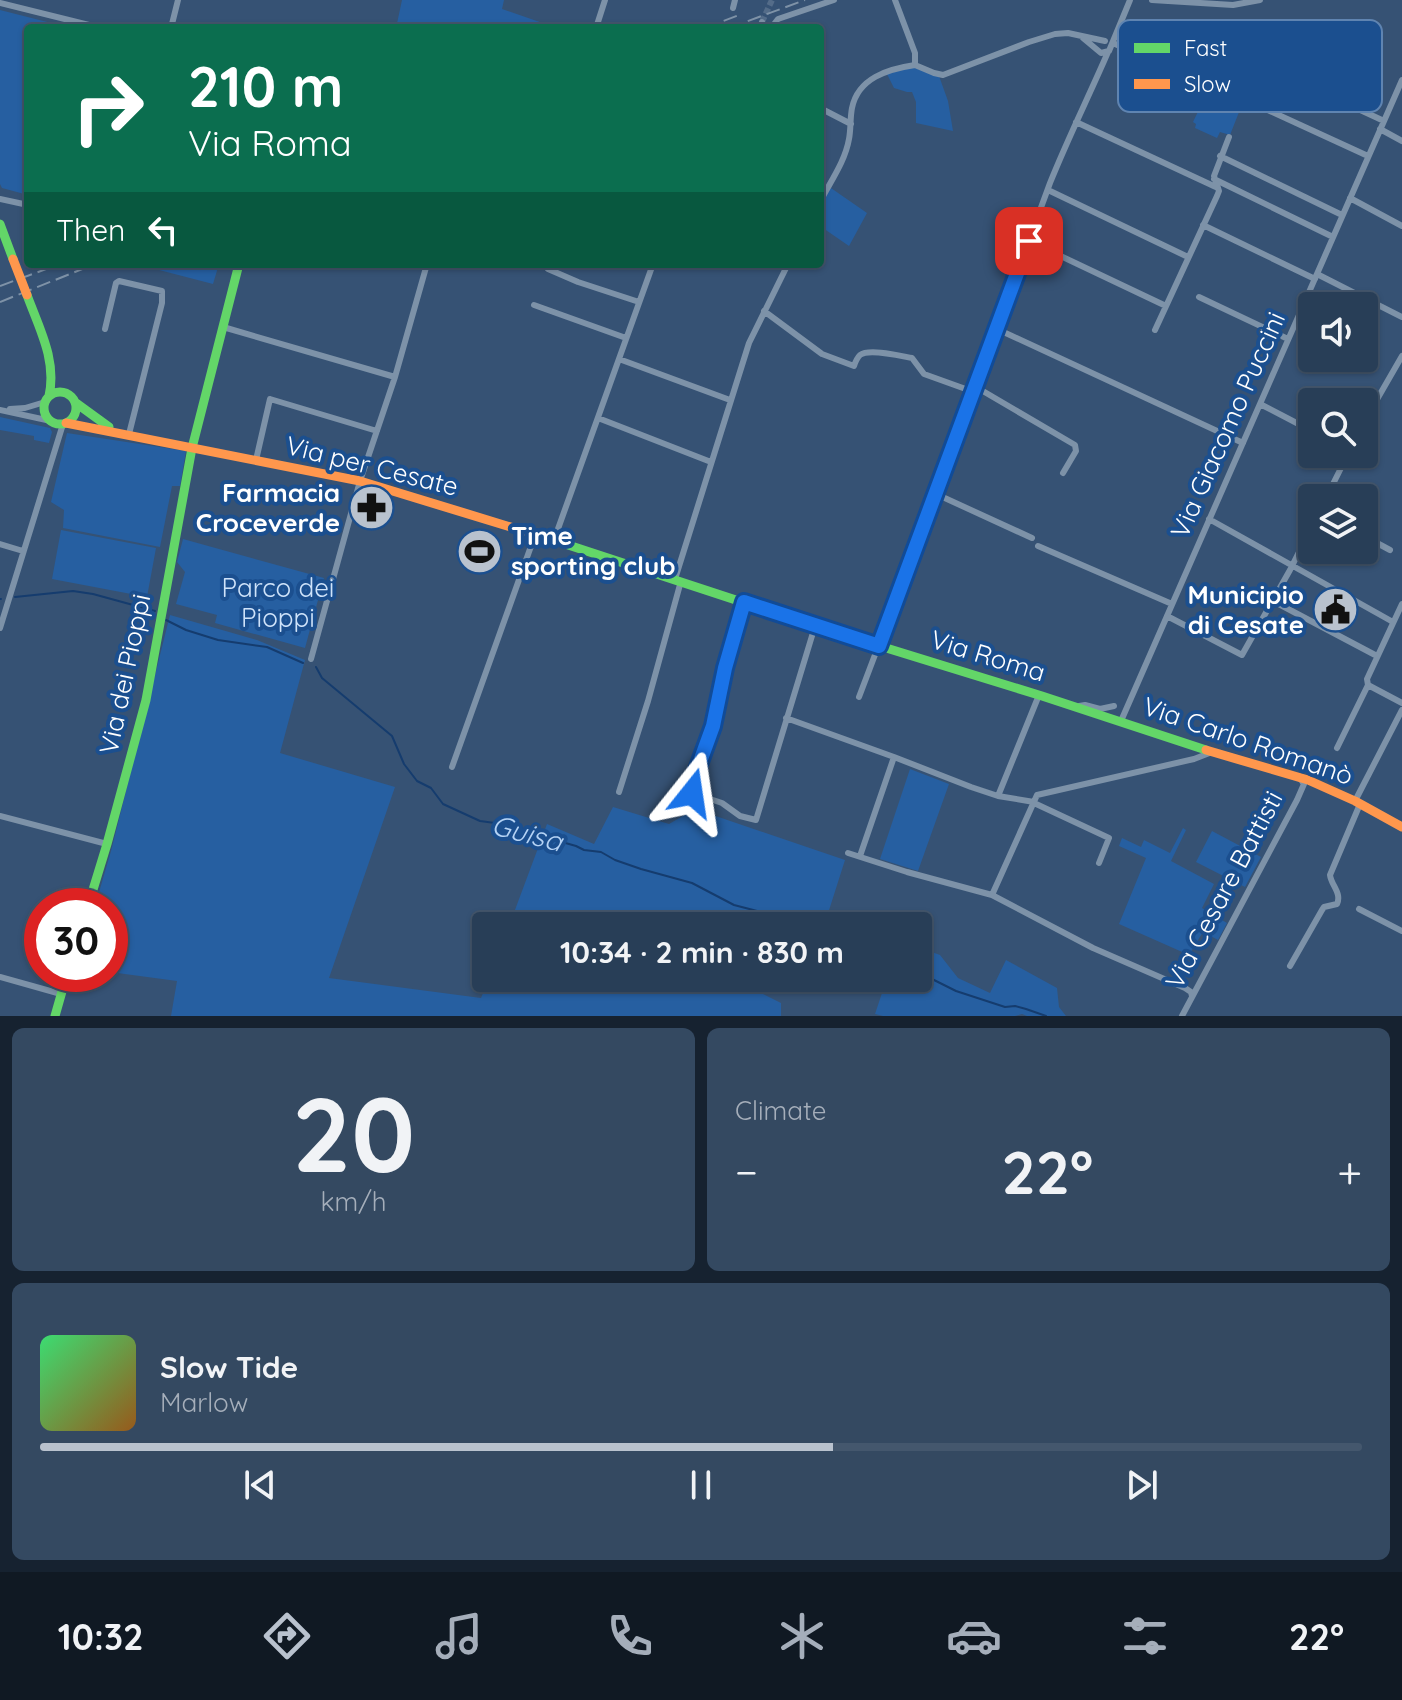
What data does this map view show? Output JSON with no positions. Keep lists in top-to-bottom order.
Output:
{
  "streets": {
    "street": [
      "Via Giacomo Puccini",
      "Via per Cesate",
      "Via Roma",
      "Via dei Pioppi",
      "Via Carlo Romanò",
      "Via Cesare Battisti"
    ]
  },
  "crossings": [
    ["Via Giacomo Puccini", "Via Roma"],
    ["Via Giacomo Puccini", "Via Carlo Romanò"],
    ["Via per Cesate", "Via Roma"],
    ["Via per Cesate", "Via dei Pioppi"],
    ["Via Roma", "Via Carlo Romanò"],
    ["Via Carlo Romanò", "Via Cesare Battisti"]
  ],
  "water": ["Guisa"],
  "parks": ["Parco dei Pioppi"],
  "places": {
    "pharmacy": ["Farmacia Croceverde"],
    "sports": ["Time sporting club"],
    "public building": ["Municipio di Cesate"]
  },
  "legend": ["Fast", "Slow"],
  "page": {
    "turn": ["210 m", "Via Roma"],
    "then": "Then",
    "limit": "30",
    "trip": "10:34 · 2 min · 830 m",
    "tile": [
      ["20", "km/h"],
      "Climate"
    ],
    "heat": ["−", "22°", "+"],
    "song": ["Slow Tide", "Marlow"],
    "tabs": ["10:32", "22°"]
  }
}
